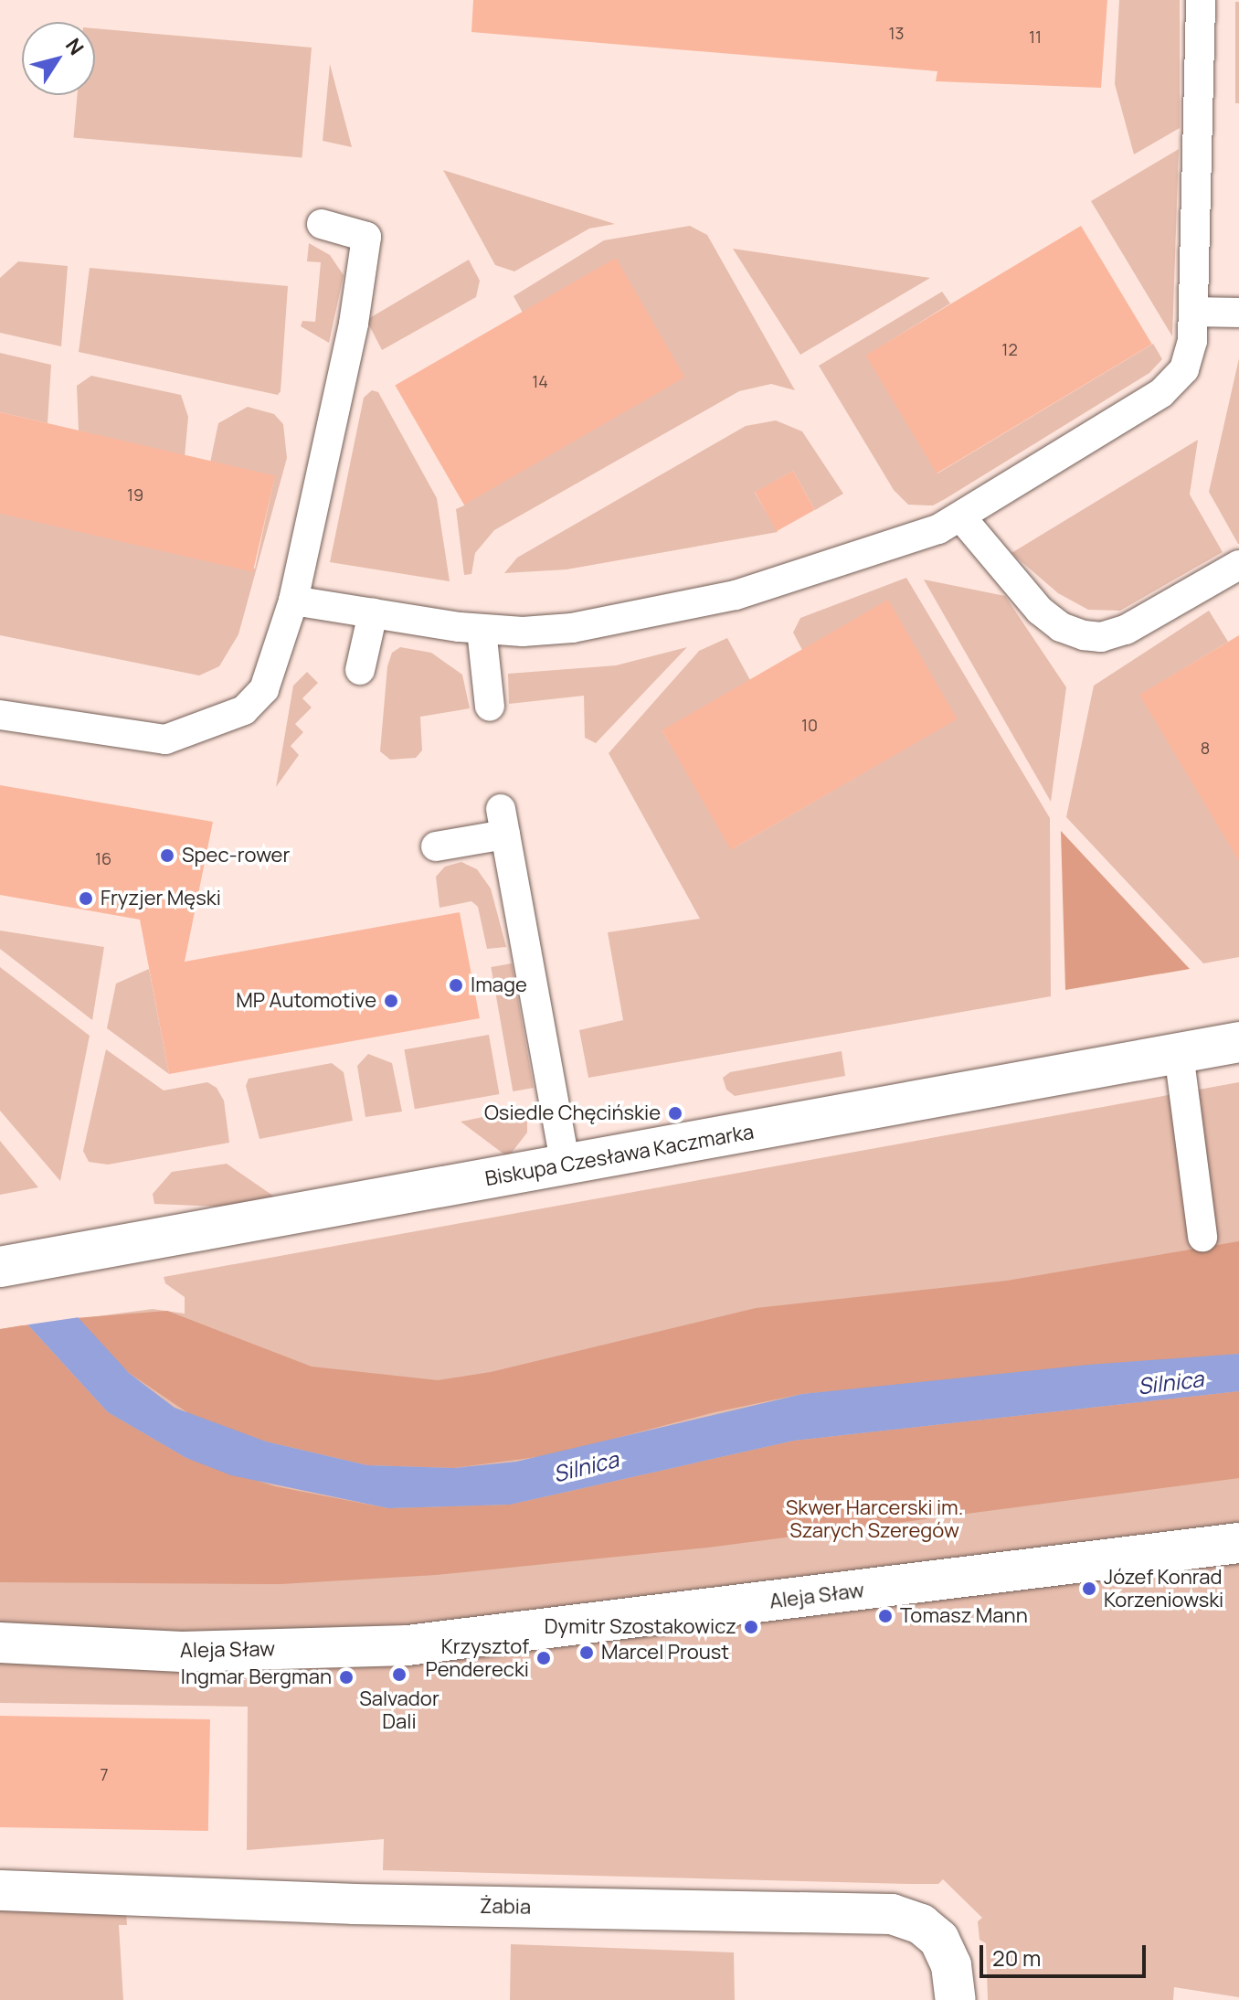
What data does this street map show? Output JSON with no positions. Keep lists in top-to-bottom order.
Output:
{
  "streets": {
    "street": ["Biskupa Czesława Kaczmarka", "Aleja Sław", "Żabia"]
  },
  "water": ["Silnica"],
  "parks": ["Skwer Harcerski im. Szarych Szeregów"],
  "places": [
    "Spec-rower",
    "Fryzjer Męski",
    "Image",
    "MP Automotive",
    "Osiedle Chęcińskie",
    "Józef Konrad Korzeniowski",
    "Tomasz Mann",
    "Dymitr Szostakowicz",
    "Marcel Proust",
    "Krzysztof Penderecki",
    "Salvador Dali",
    "Ingmar Bergman"
  ],
  "house_numbers": [
    "13",
    "11",
    "12",
    "14",
    "19",
    "10",
    "8",
    "16",
    "7"
  ],
  "scale_bar": "20 m",
  "north": "top right"
}
